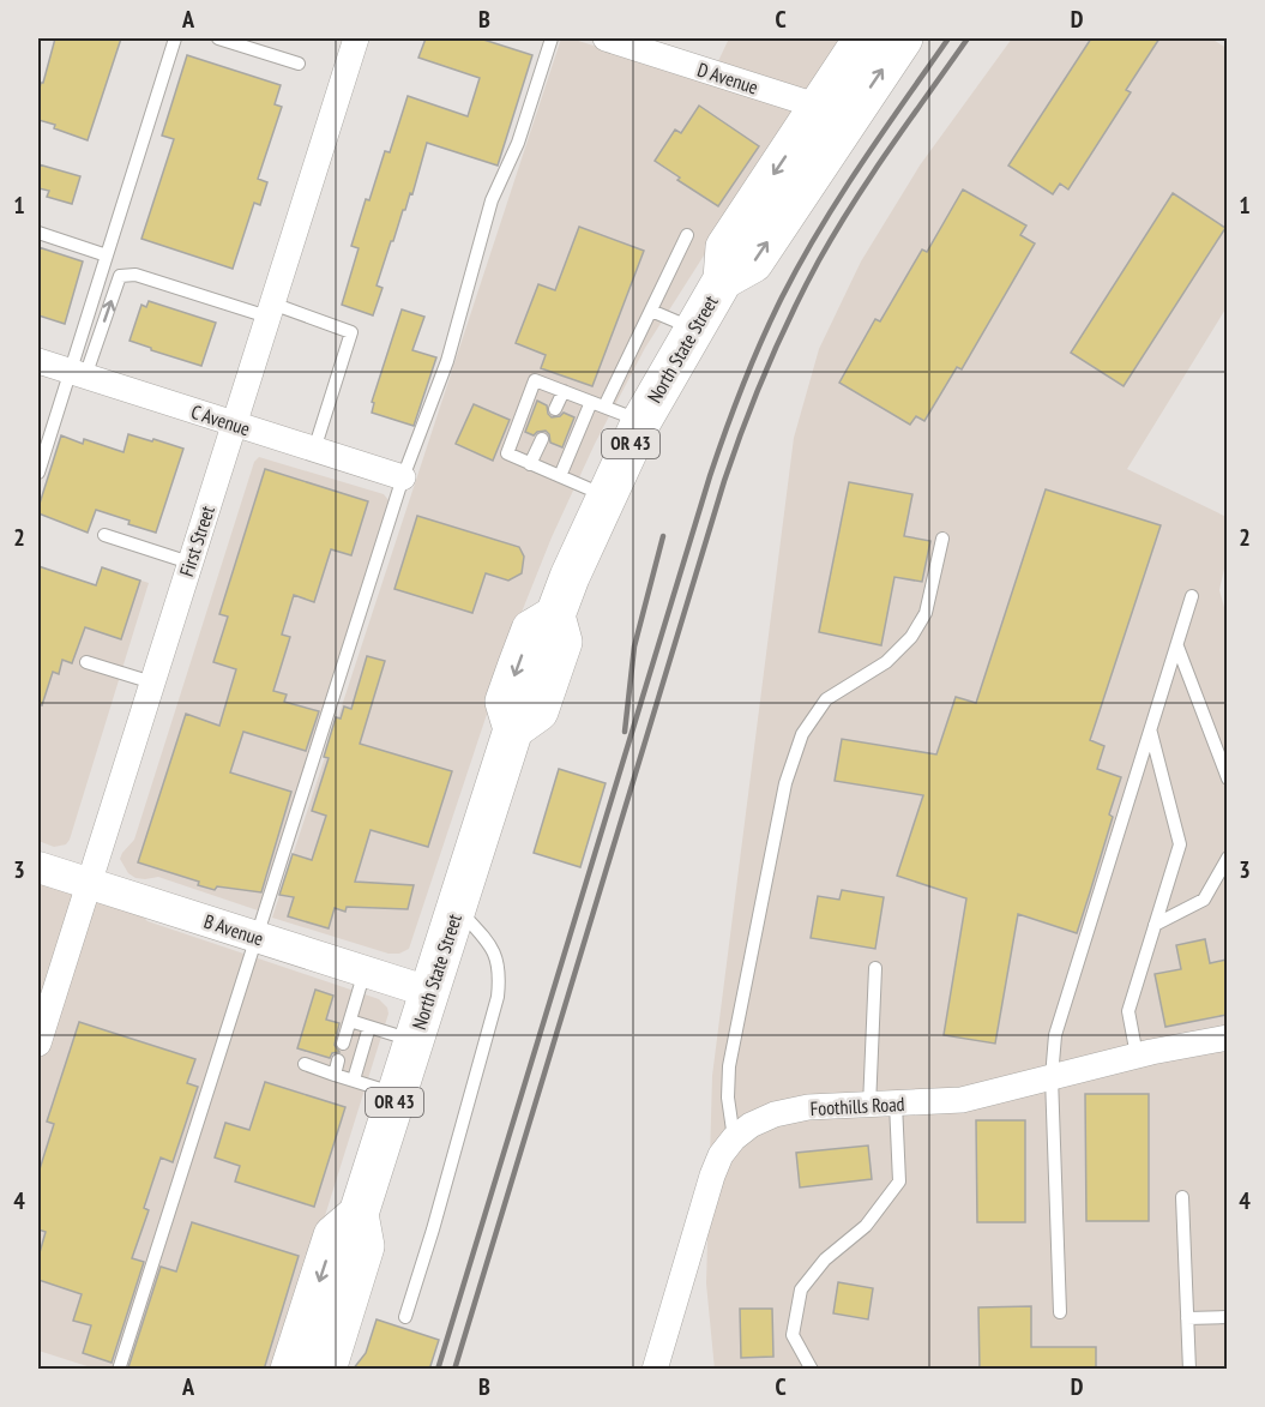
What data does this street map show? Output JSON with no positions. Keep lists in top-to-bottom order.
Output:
{
  "streets": {
    "main road": ["North State Street", "OR 43"],
    "street": [
      "D Avenue",
      "C Avenue",
      "First Street",
      "B Avenue",
      "Foothills Road"
    ]
  },
  "crossings": [
    ["D Avenue", "North State Street"],
    ["North State Street", "B Avenue"],
    ["C Avenue", "First Street"],
    ["First Street", "B Avenue"]
  ],
  "grid": {
    "columns": [
      "A",
      "B",
      "C",
      "D"
    ],
    "rows": [
      "1",
      "2",
      "3",
      "4"
    ]
  }
}
